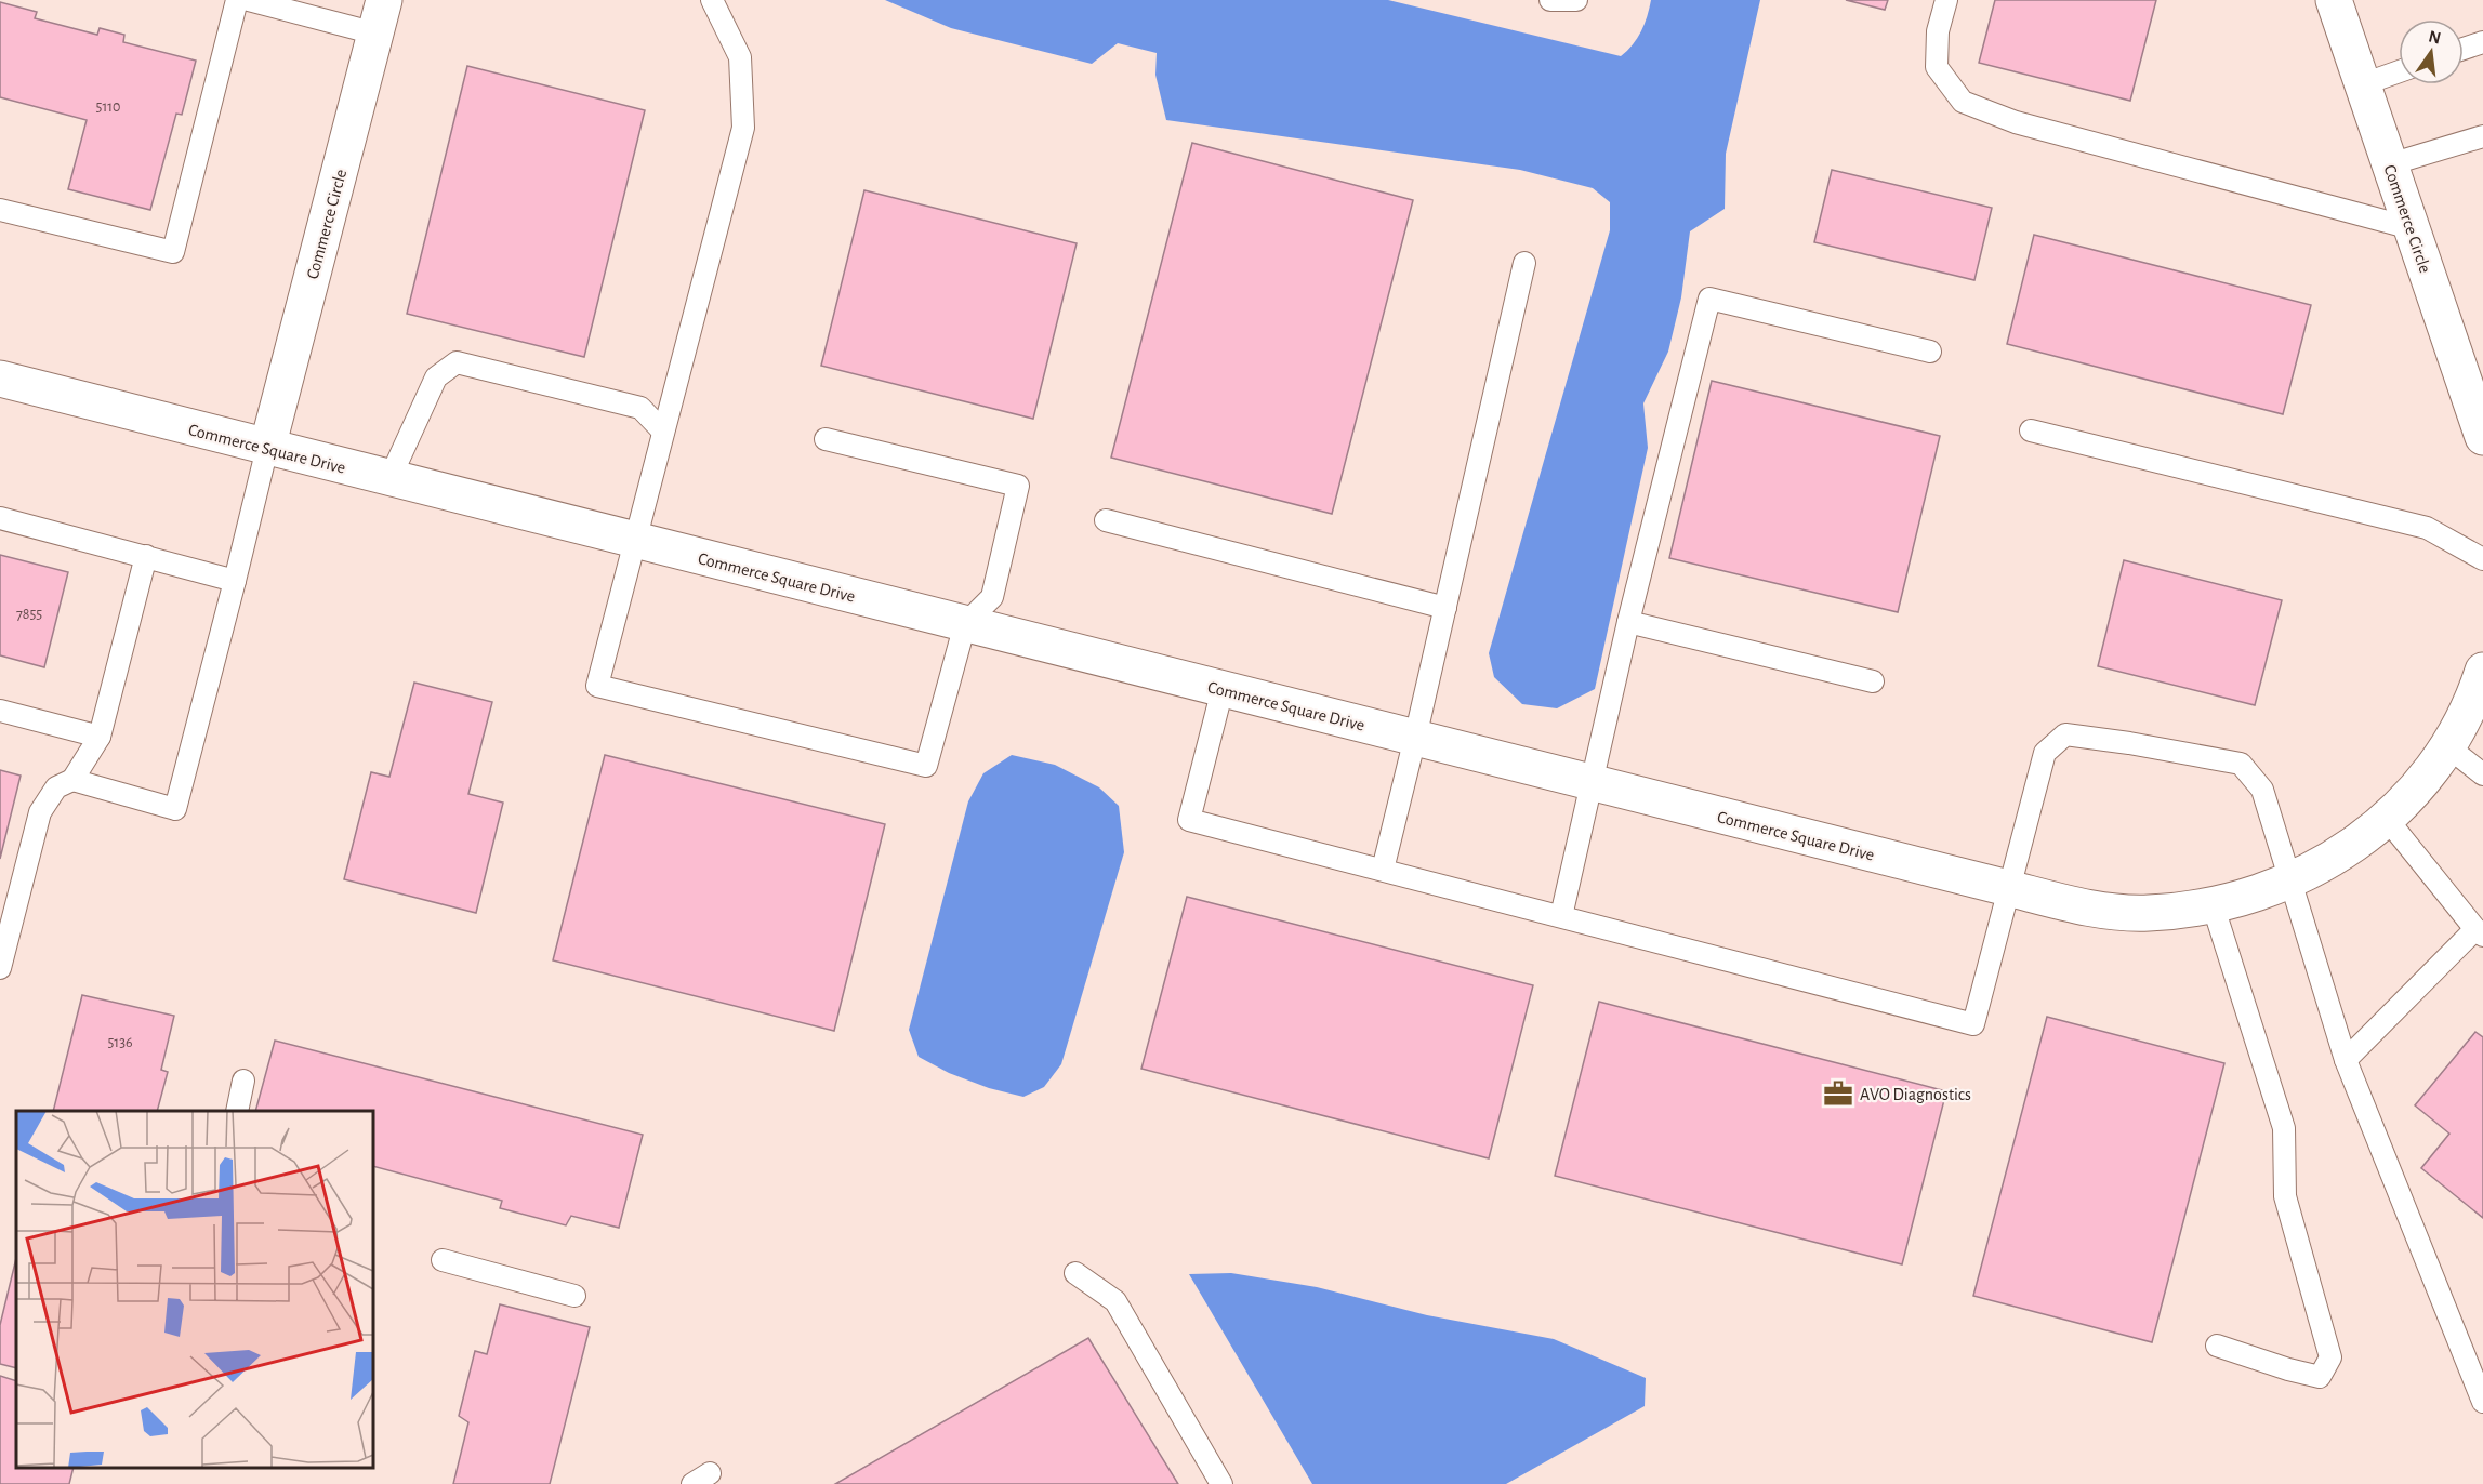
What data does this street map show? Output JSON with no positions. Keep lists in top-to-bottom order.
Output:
{
  "streets": {
    "street": ["Commerce Circle", "Commerce Square Drive"]
  },
  "crossings": [
    ["Commerce Circle", "Commerce Square Drive"]
  ],
  "places": {
    "office": ["AVO Diagnostics"]
  },
  "house_numbers": ["5110", "7855", "5136"],
  "north": "top"
}
